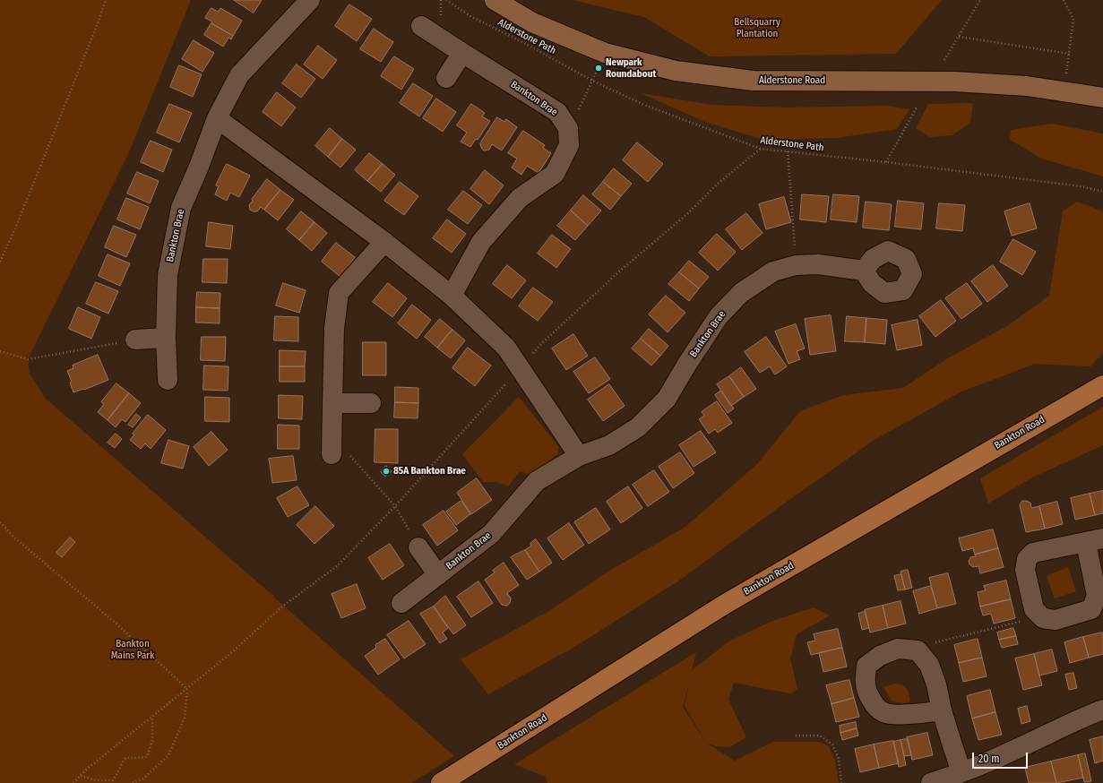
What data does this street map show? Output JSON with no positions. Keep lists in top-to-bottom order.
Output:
{
  "streets": {
    "main road": ["Bankton Road"],
    "street": ["Alderstone Road", "Bankton Brae"],
    "path": ["Alderstone Path"]
  },
  "parks": ["Bellsquarry Plantation", "Bankton Mains Park"],
  "places": ["Newpark Roundabout", "85A Bankton Brae"],
  "scale_bar": "20 m"
}
